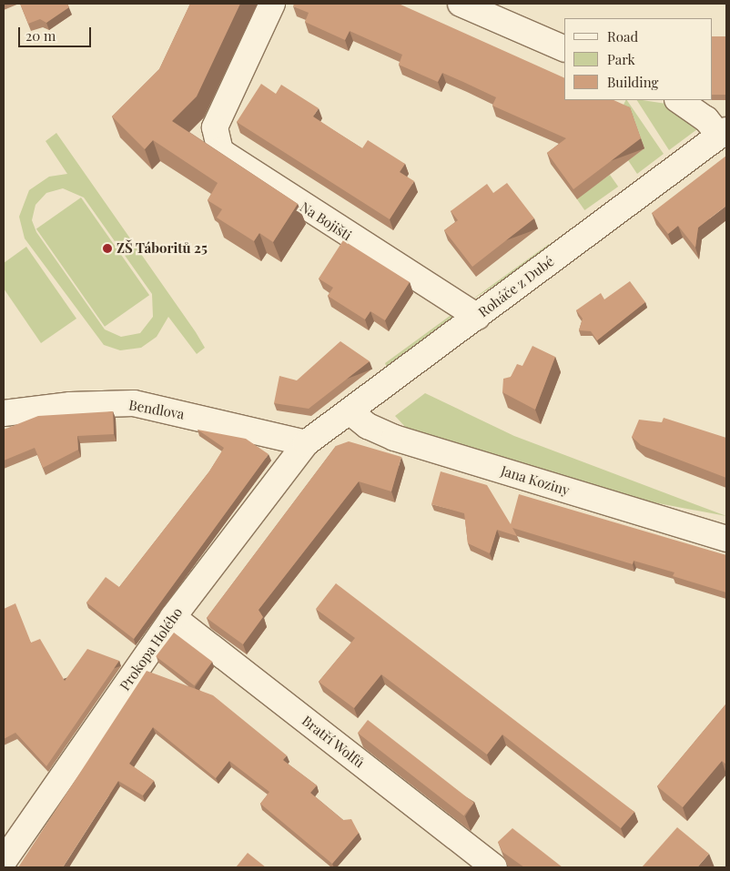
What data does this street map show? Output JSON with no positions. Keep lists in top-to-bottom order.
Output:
{
  "streets": {
    "street": [
      "Na Bojišti",
      "Roháče z Dubé",
      "Bendlova",
      "Jana Koziny",
      "Prokopa Holého",
      "Bratří Wolfů"
    ]
  },
  "crossings": [
    ["Na Bojišti", "Roháče z Dubé"],
    ["Roháče z Dubé", "Bendlova"],
    ["Roháče z Dubé", "Jana Koziny"],
    ["Roháče z Dubé", "Prokopa Holého"],
    ["Bendlova", "Prokopa Holého"],
    ["Prokopa Holého", "Bratří Wolfů"]
  ],
  "places": ["ZŠ Táboritů 25"],
  "legend": ["Road", "Park", "Building"],
  "scale_bar": "20 m"
}
